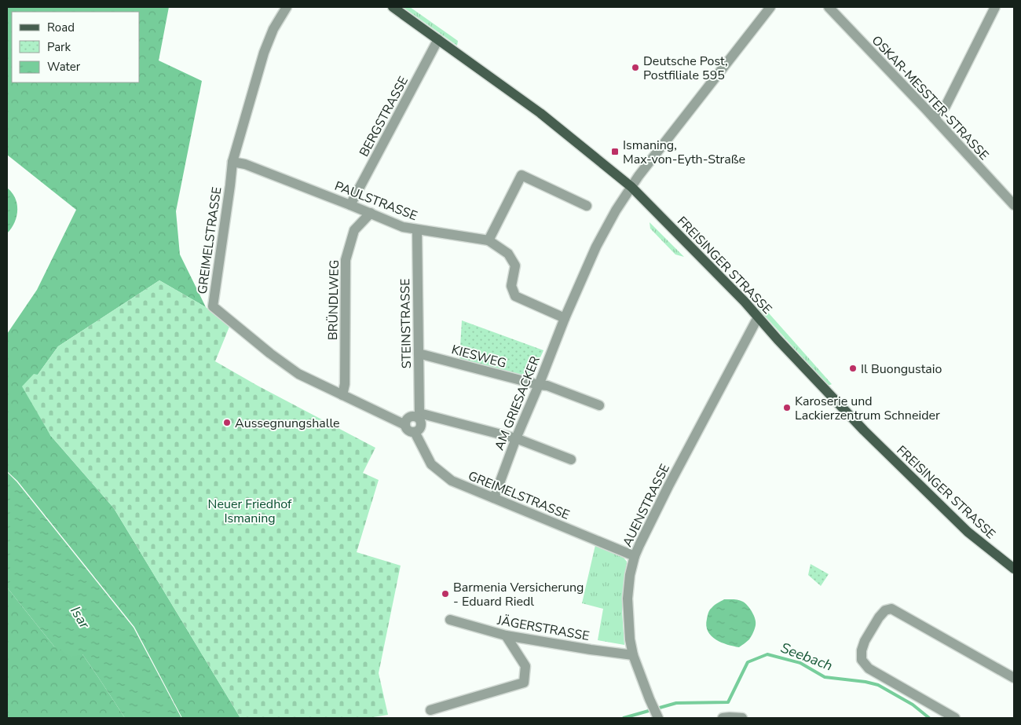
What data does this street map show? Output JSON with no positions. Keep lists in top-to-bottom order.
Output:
{
  "streets": {
    "main road": ["FREISINGER STRASSE"],
    "street": [
      "OSKAR-MESSTER-STRASSE",
      "BERGSTRASSE",
      "PAULSTRASSE",
      "GREIMELSTRASSE",
      "BRÜNDLWEG",
      "STEINSTRASSE",
      "KIESWEG",
      "AM GRIESACKER",
      "AUENSTRASSE",
      "JÄGERSTRASSE"
    ]
  },
  "crossings": [
    ["BERGSTRASSE", "PAULSTRASSE"],
    ["BERGSTRASSE", "FREISINGER STRASSE"],
    ["PAULSTRASSE", "GREIMELSTRASSE"],
    ["PAULSTRASSE", "BRÜNDLWEG"],
    ["PAULSTRASSE", "STEINSTRASSE"],
    ["GREIMELSTRASSE", "BRÜNDLWEG"],
    ["GREIMELSTRASSE", "STEINSTRASSE"],
    ["GREIMELSTRASSE", "AM GRIESACKER"],
    ["GREIMELSTRASSE", "AUENSTRASSE"],
    ["FREISINGER STRASSE", "AM GRIESACKER"],
    ["FREISINGER STRASSE", "AUENSTRASSE"],
    ["STEINSTRASSE", "KIESWEG"],
    ["KIESWEG", "AM GRIESACKER"],
    ["AUENSTRASSE", "JÄGERSTRASSE"]
  ],
  "water": ["Isar", "Seebach"],
  "parks": ["Neuer Friedhof Ismaning"],
  "places": {
    "other": [
      "Deutsche Post, Postfiliale 595",
      "Il Buongustaio",
      "Karoserie und Lackierzentrum Schneider",
      "Aussegnungshalle",
      "Barmenia Versicherung - Eduard Riedl"
    ],
    "transit": ["Ismaning, Max-von-Eyth-Straße"]
  },
  "legend": ["Road", "Park", "Water"]
}
